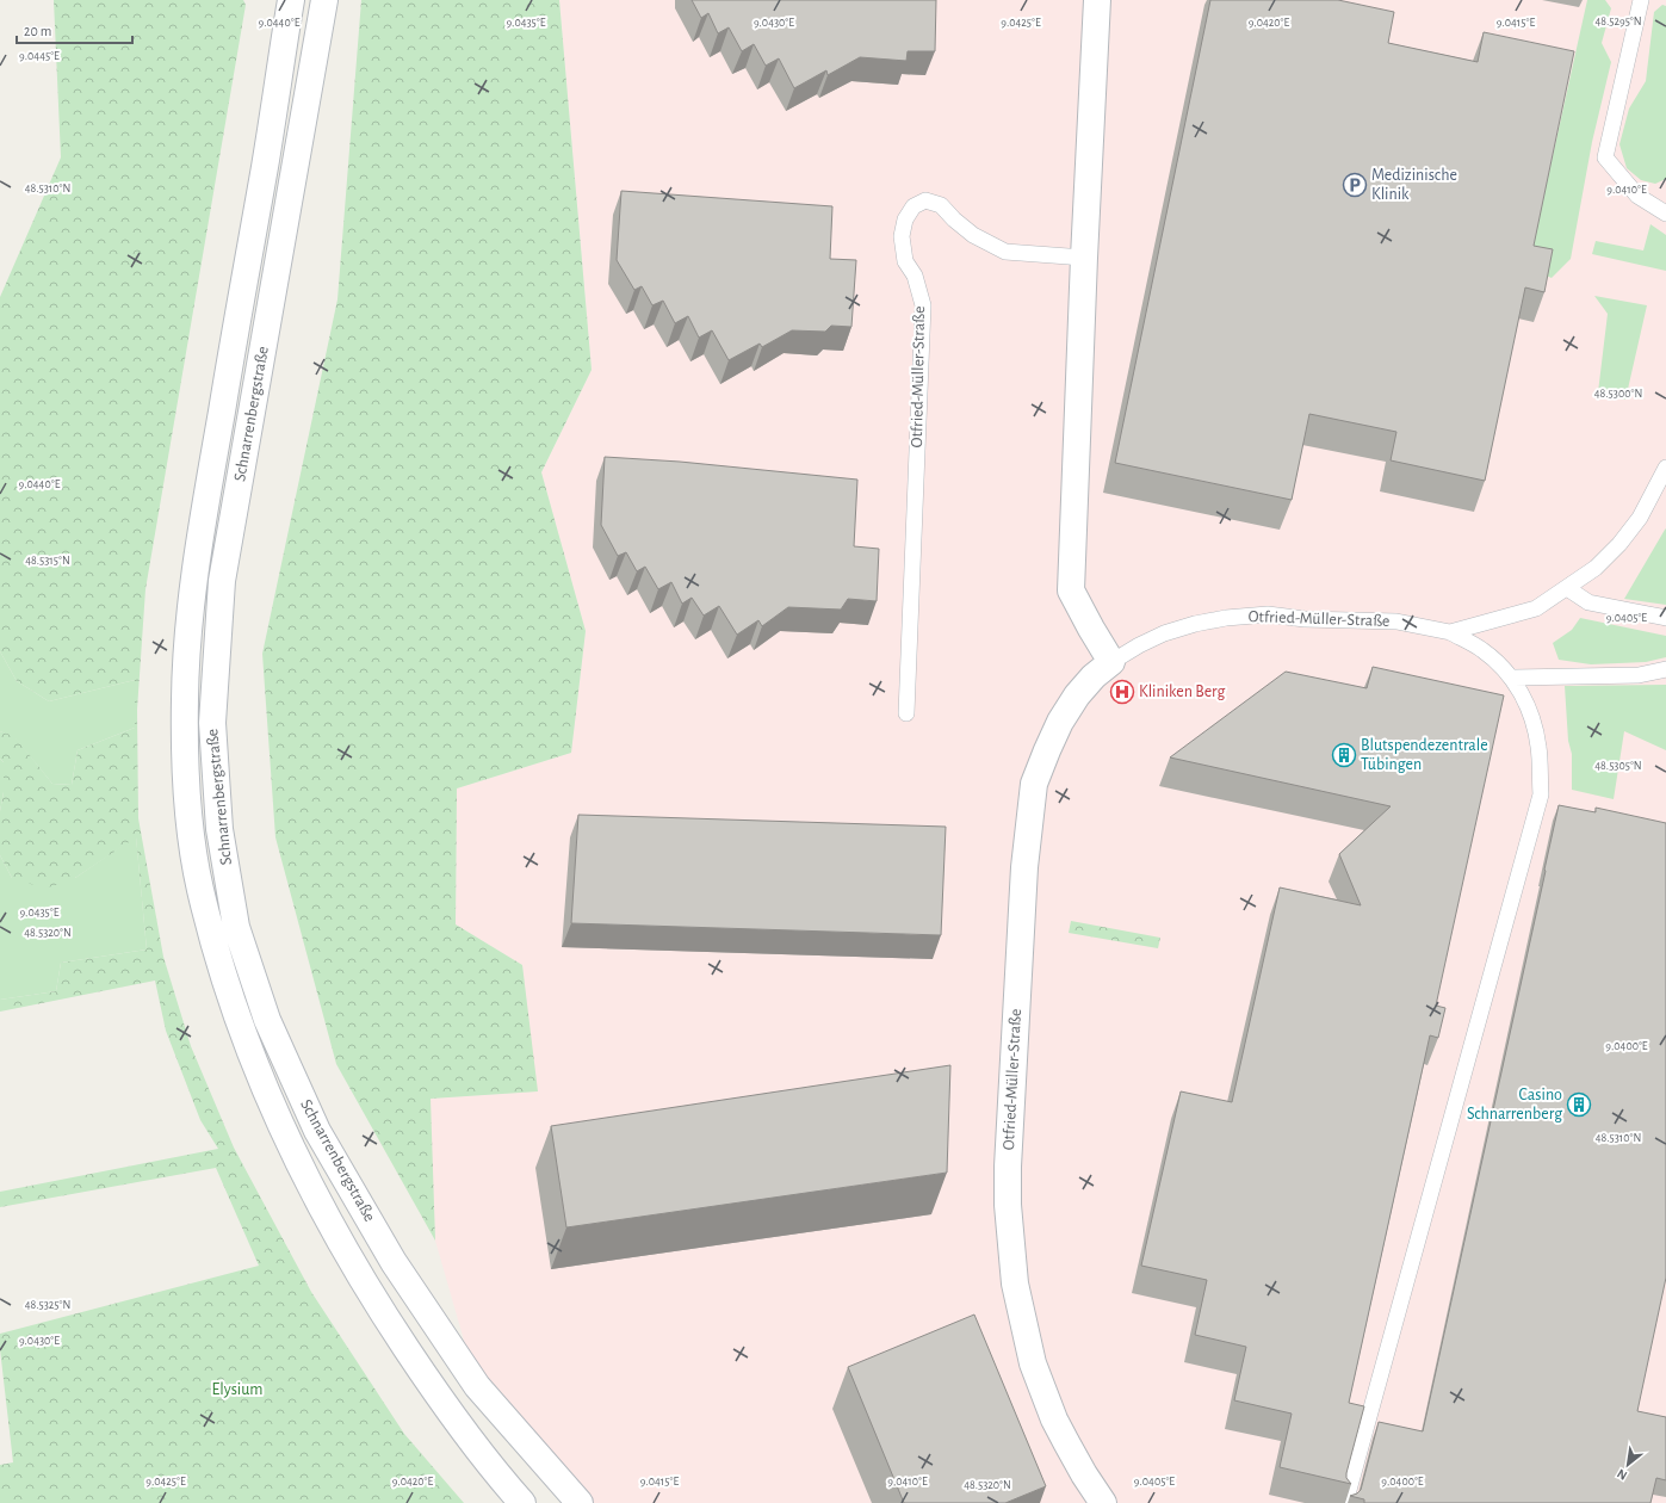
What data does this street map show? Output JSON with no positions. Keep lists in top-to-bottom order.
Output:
{
  "streets": {
    "street": ["Otfried-Müller-Straße", "Schnarrenbergstraße"]
  },
  "parks": ["Elysium"],
  "places": {
    "parking": ["Medizinische Klinik"],
    "hospital": ["Kliniken Berg"],
    "building": ["Blutspendezentrale Tübingen", "Casino Schnarrenberg"]
  },
  "scale_bar": "20 m",
  "north": "bottom left",
  "coordinates": [
    "48.5295°N",
    "9.0440°E",
    "9.0435°E",
    "9.0430°E",
    "9.0425°E",
    "9.0420°E",
    "9.0415°E",
    "9.0445°E",
    "48.5310°N",
    "9.0410°E",
    "48.5300°N",
    "48.5315°N",
    "9.0405°E",
    "48.5305°N",
    "48.5320°N",
    "9.0400°E",
    "48.5325°N"
  ]
}
